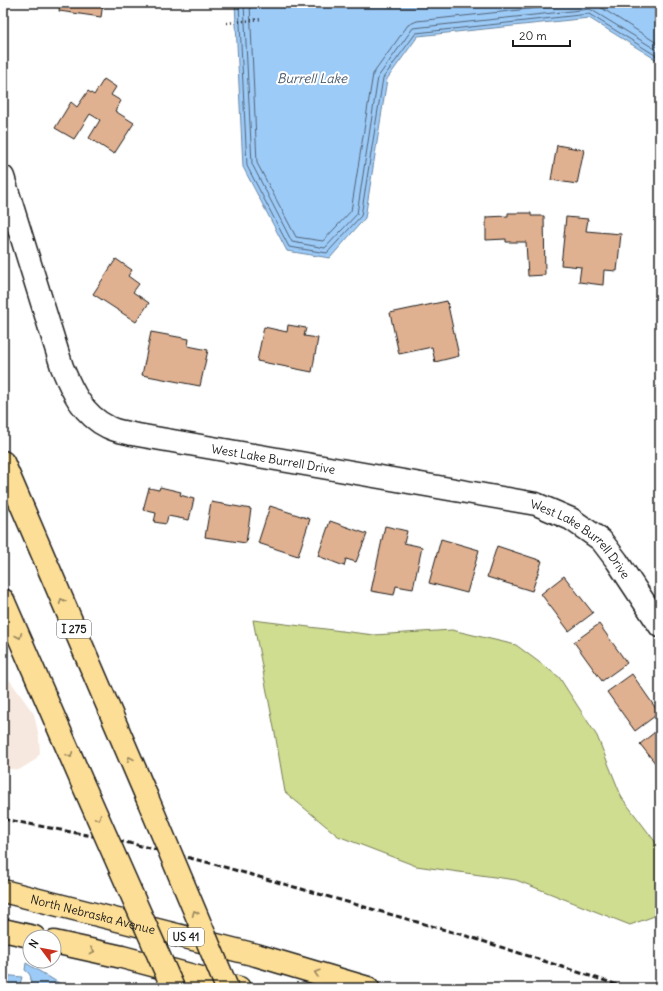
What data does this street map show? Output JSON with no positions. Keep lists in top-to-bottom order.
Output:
{
  "streets": {
    "main road": ["I 275", "North Nebraska Avenue", "US 41"],
    "street": ["West Lake Burrell Drive"]
  },
  "water": ["Burrell Lake"],
  "scale_bar": "20 m",
  "north": "top left"
}
